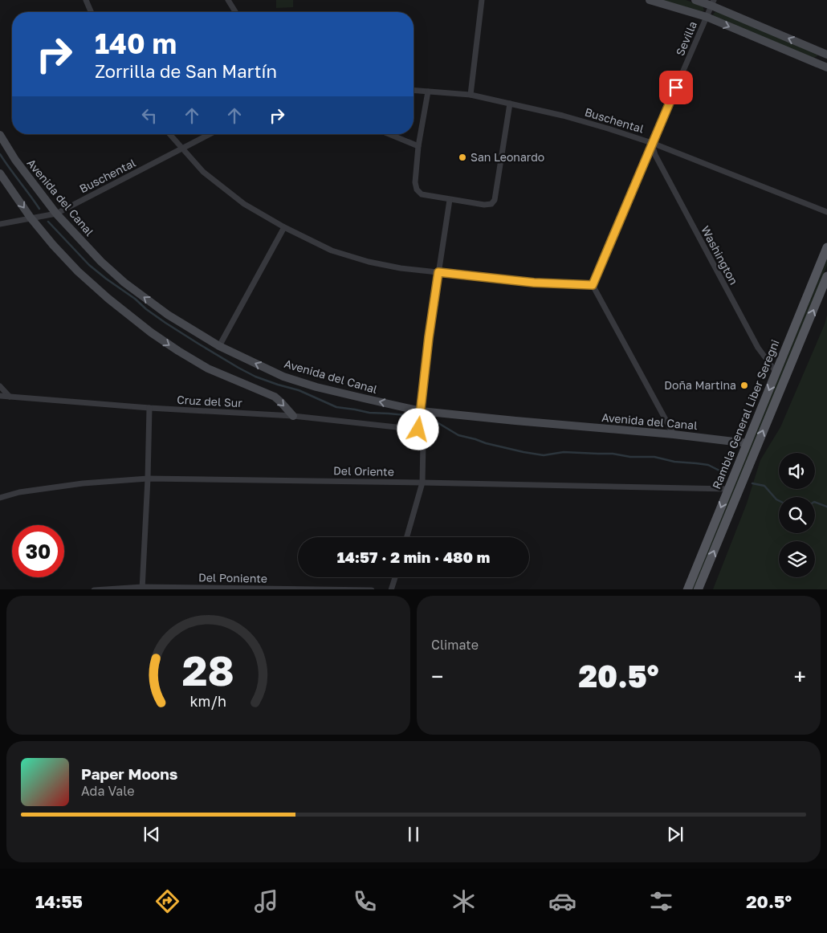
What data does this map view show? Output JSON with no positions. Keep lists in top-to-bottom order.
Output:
{
  "streets": {
    "main road": ["Rambla General Liber Seregni"],
    "street": [
      "Sevilla",
      "Buschental",
      "Avenida del Canal",
      "Washington",
      "Cruz del Sur",
      "Del Oriente",
      "Del Poniente"
    ]
  },
  "crossings": [
    ["Sevilla", "Buschental"],
    ["Sevilla", "Washington"],
    ["Buschental", "Avenida del Canal"],
    ["Buschental", "Washington"],
    ["Avenida del Canal", "Rambla General Liber Seregni"],
    ["Washington", "Rambla General Liber Seregni"],
    ["Rambla General Liber Seregni", "Del Oriente"]
  ],
  "places": ["San Leonardo", "Doña Martina"],
  "page": {
    "turn": ["140 m", "Zorrilla de San Martín"],
    "limit": "30",
    "trip": "14:57 · 2 min · 480 m",
    "tile": "Climate",
    "heat": ["−", "20.5°", "+"],
    "song": ["Paper Moons", "Ada Vale"],
    "tabs": ["14:55", "20.5°"],
    "gauge": ["28", "km/h"]
  }
}
